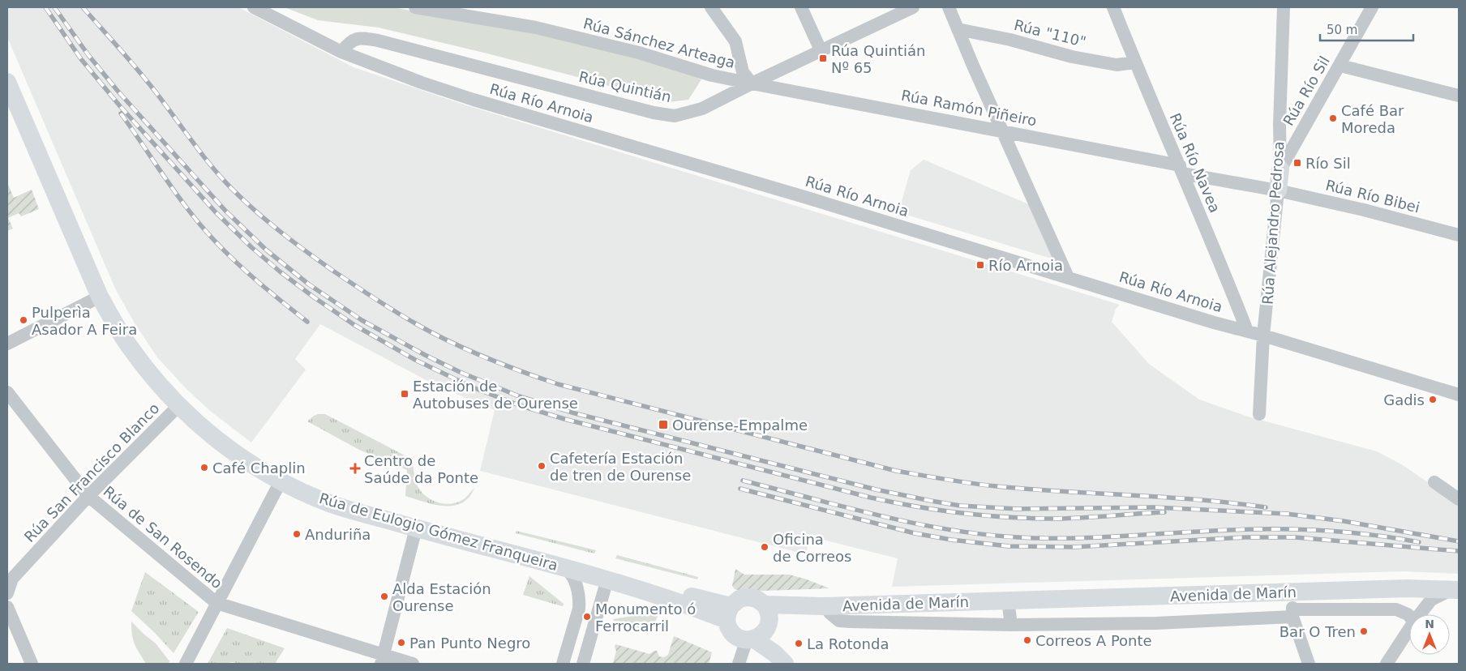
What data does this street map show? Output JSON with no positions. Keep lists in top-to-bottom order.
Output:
{
  "streets": {
    "main road": ["Rúa Alejandro Pedrosa", "Rúa de Eulogio Gómez Franqueira", "Avenida de Marín"],
    "street": [
      "Rúa \"110\"",
      "Rúa Sánchez Arteaga",
      "Rúa Quintián",
      "Rúa Río Sil",
      "Rúa Río Arnoia",
      "Rúa Ramón Piñeiro",
      "Rúa Río Navea",
      "Rúa Río Bibei",
      "Rúa San Francisco Blanco",
      "Rúa de San Rosendo"
    ]
  },
  "crossings": [
    ["Rúa \"110\"", "Rúa Río Navea"],
    ["Rúa Sánchez Arteaga", "Rúa Quintián"],
    ["Rúa Sánchez Arteaga", "Rúa Ramón Piñeiro"],
    ["Rúa Quintián", "Rúa Río Arnoia"],
    ["Rúa Quintián", "Rúa Ramón Piñeiro"],
    ["Rúa Río Sil", "Rúa Alejandro Pedrosa"],
    ["Rúa Río Arnoia", "Rúa Río Navea"],
    ["Rúa Río Arnoia", "Rúa Alejandro Pedrosa"],
    ["Rúa Ramón Piñeiro", "Rúa Río Navea"],
    ["Rúa Ramón Piñeiro", "Rúa Río Bibei"],
    ["Rúa Ramón Piñeiro", "Rúa Alejandro Pedrosa"],
    ["Rúa Río Bibei", "Rúa Alejandro Pedrosa"],
    ["Rúa San Francisco Blanco", "Rúa de Eulogio Gómez Franqueira"],
    ["Rúa San Francisco Blanco", "Rúa de San Rosendo"]
  ],
  "places": {
    "transit": [
      "Rúa Quintián Nº 65",
      "Río Sil",
      "Río Arnoia",
      "Estación de Autobuses de Ourense",
      "Ourense-Empalme"
    ],
    "other": [
      "Café Bar Moreda",
      "Pulperìa Asador A Feira",
      "Gadis",
      "Cafetería Estación de tren de Ourense",
      "Café Chaplin",
      "Anduriña",
      "Oficina de Correos",
      "Alda Estación Ourense",
      "Monumento ó Ferrocarril",
      "Bar O Tren",
      "Correos A Ponte",
      "Pan Punto Negro",
      "La Rotonda"
    ],
    "health": ["Centro de Saúde da Ponte"]
  },
  "scale_bar": "50 m",
  "north": "top"
}
